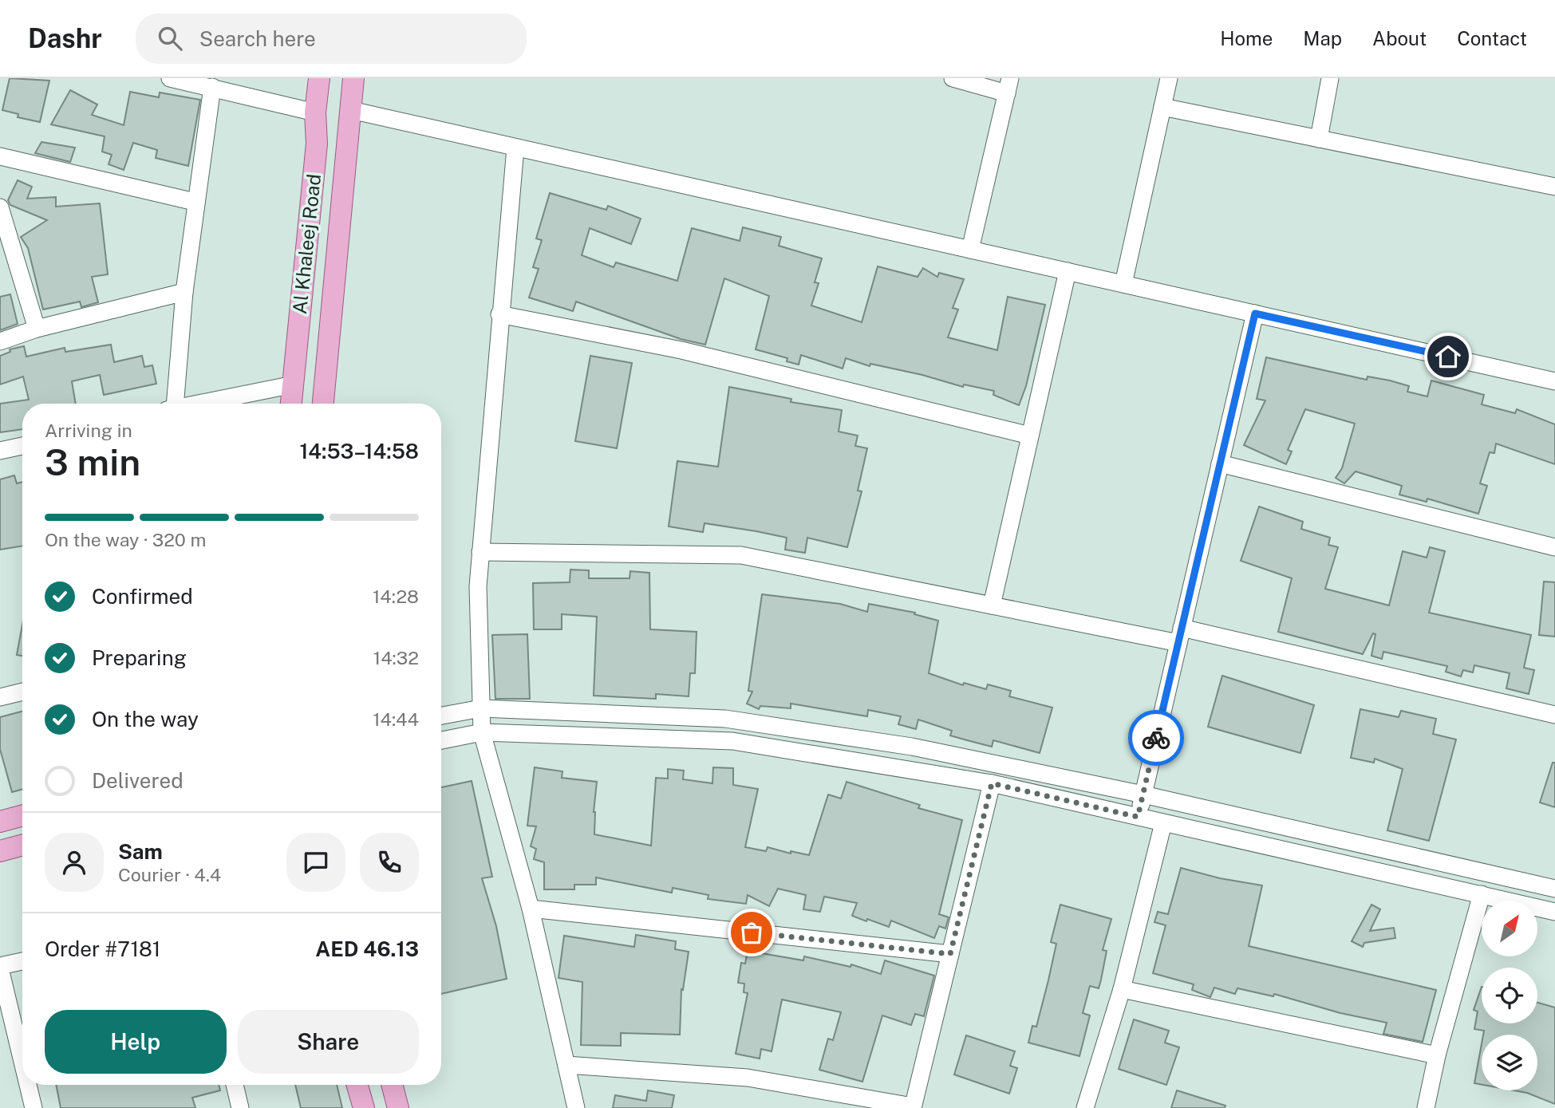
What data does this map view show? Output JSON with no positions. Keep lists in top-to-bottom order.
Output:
{
  "streets": {
    "main road": ["Al Khaleej Road"]
  },
  "north": "top right",
  "page": {
    "header": "Dashr",
    "search": "Search here",
    "nav": [
      "Home",
      "Map",
      "About",
      "Contact"
    ],
    "heading": ["3 min", "Arriving in", "14:53–14:58"],
    "panel": [
      "Sam",
      "Courier · 4.4",
      "Order #7181",
      "AED 46.13"
    ],
    "bar": "On the way · 320 m",
    "list": [
      ["Confirmed", "14:28"],
      ["Preparing", "14:32"],
      ["On the way", "14:44"],
      "Delivered"
    ],
    "buttons": ["Help", "Share"]
  }
}
